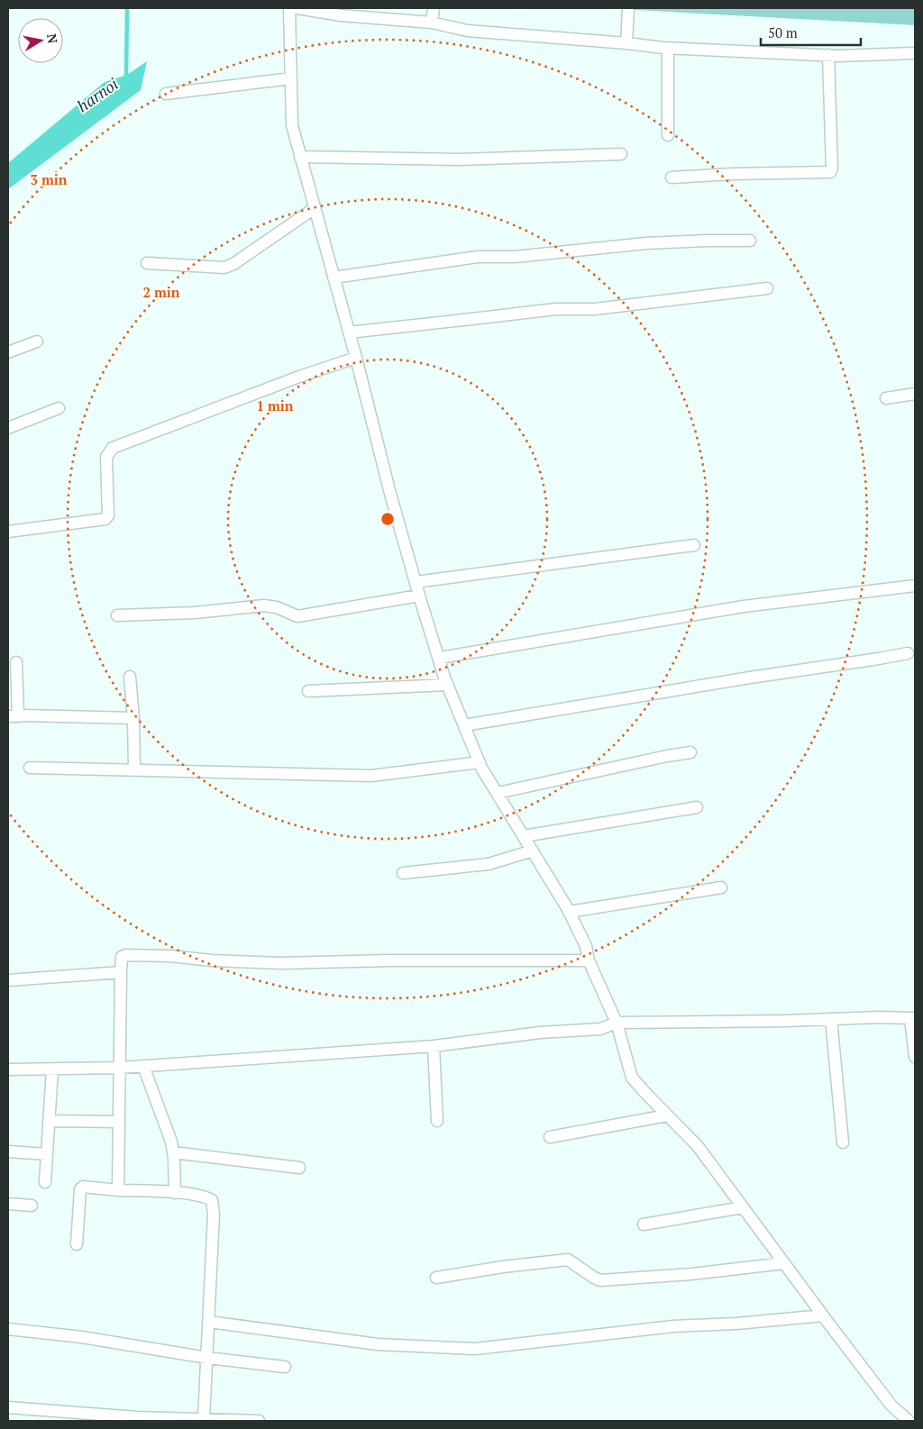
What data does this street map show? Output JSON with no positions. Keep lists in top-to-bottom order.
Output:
{
  "water": ["harnoi"],
  "scale_bar": "50 m",
  "north": "right",
  "rings": ["3 min", "2 min", "1 min"]
}
